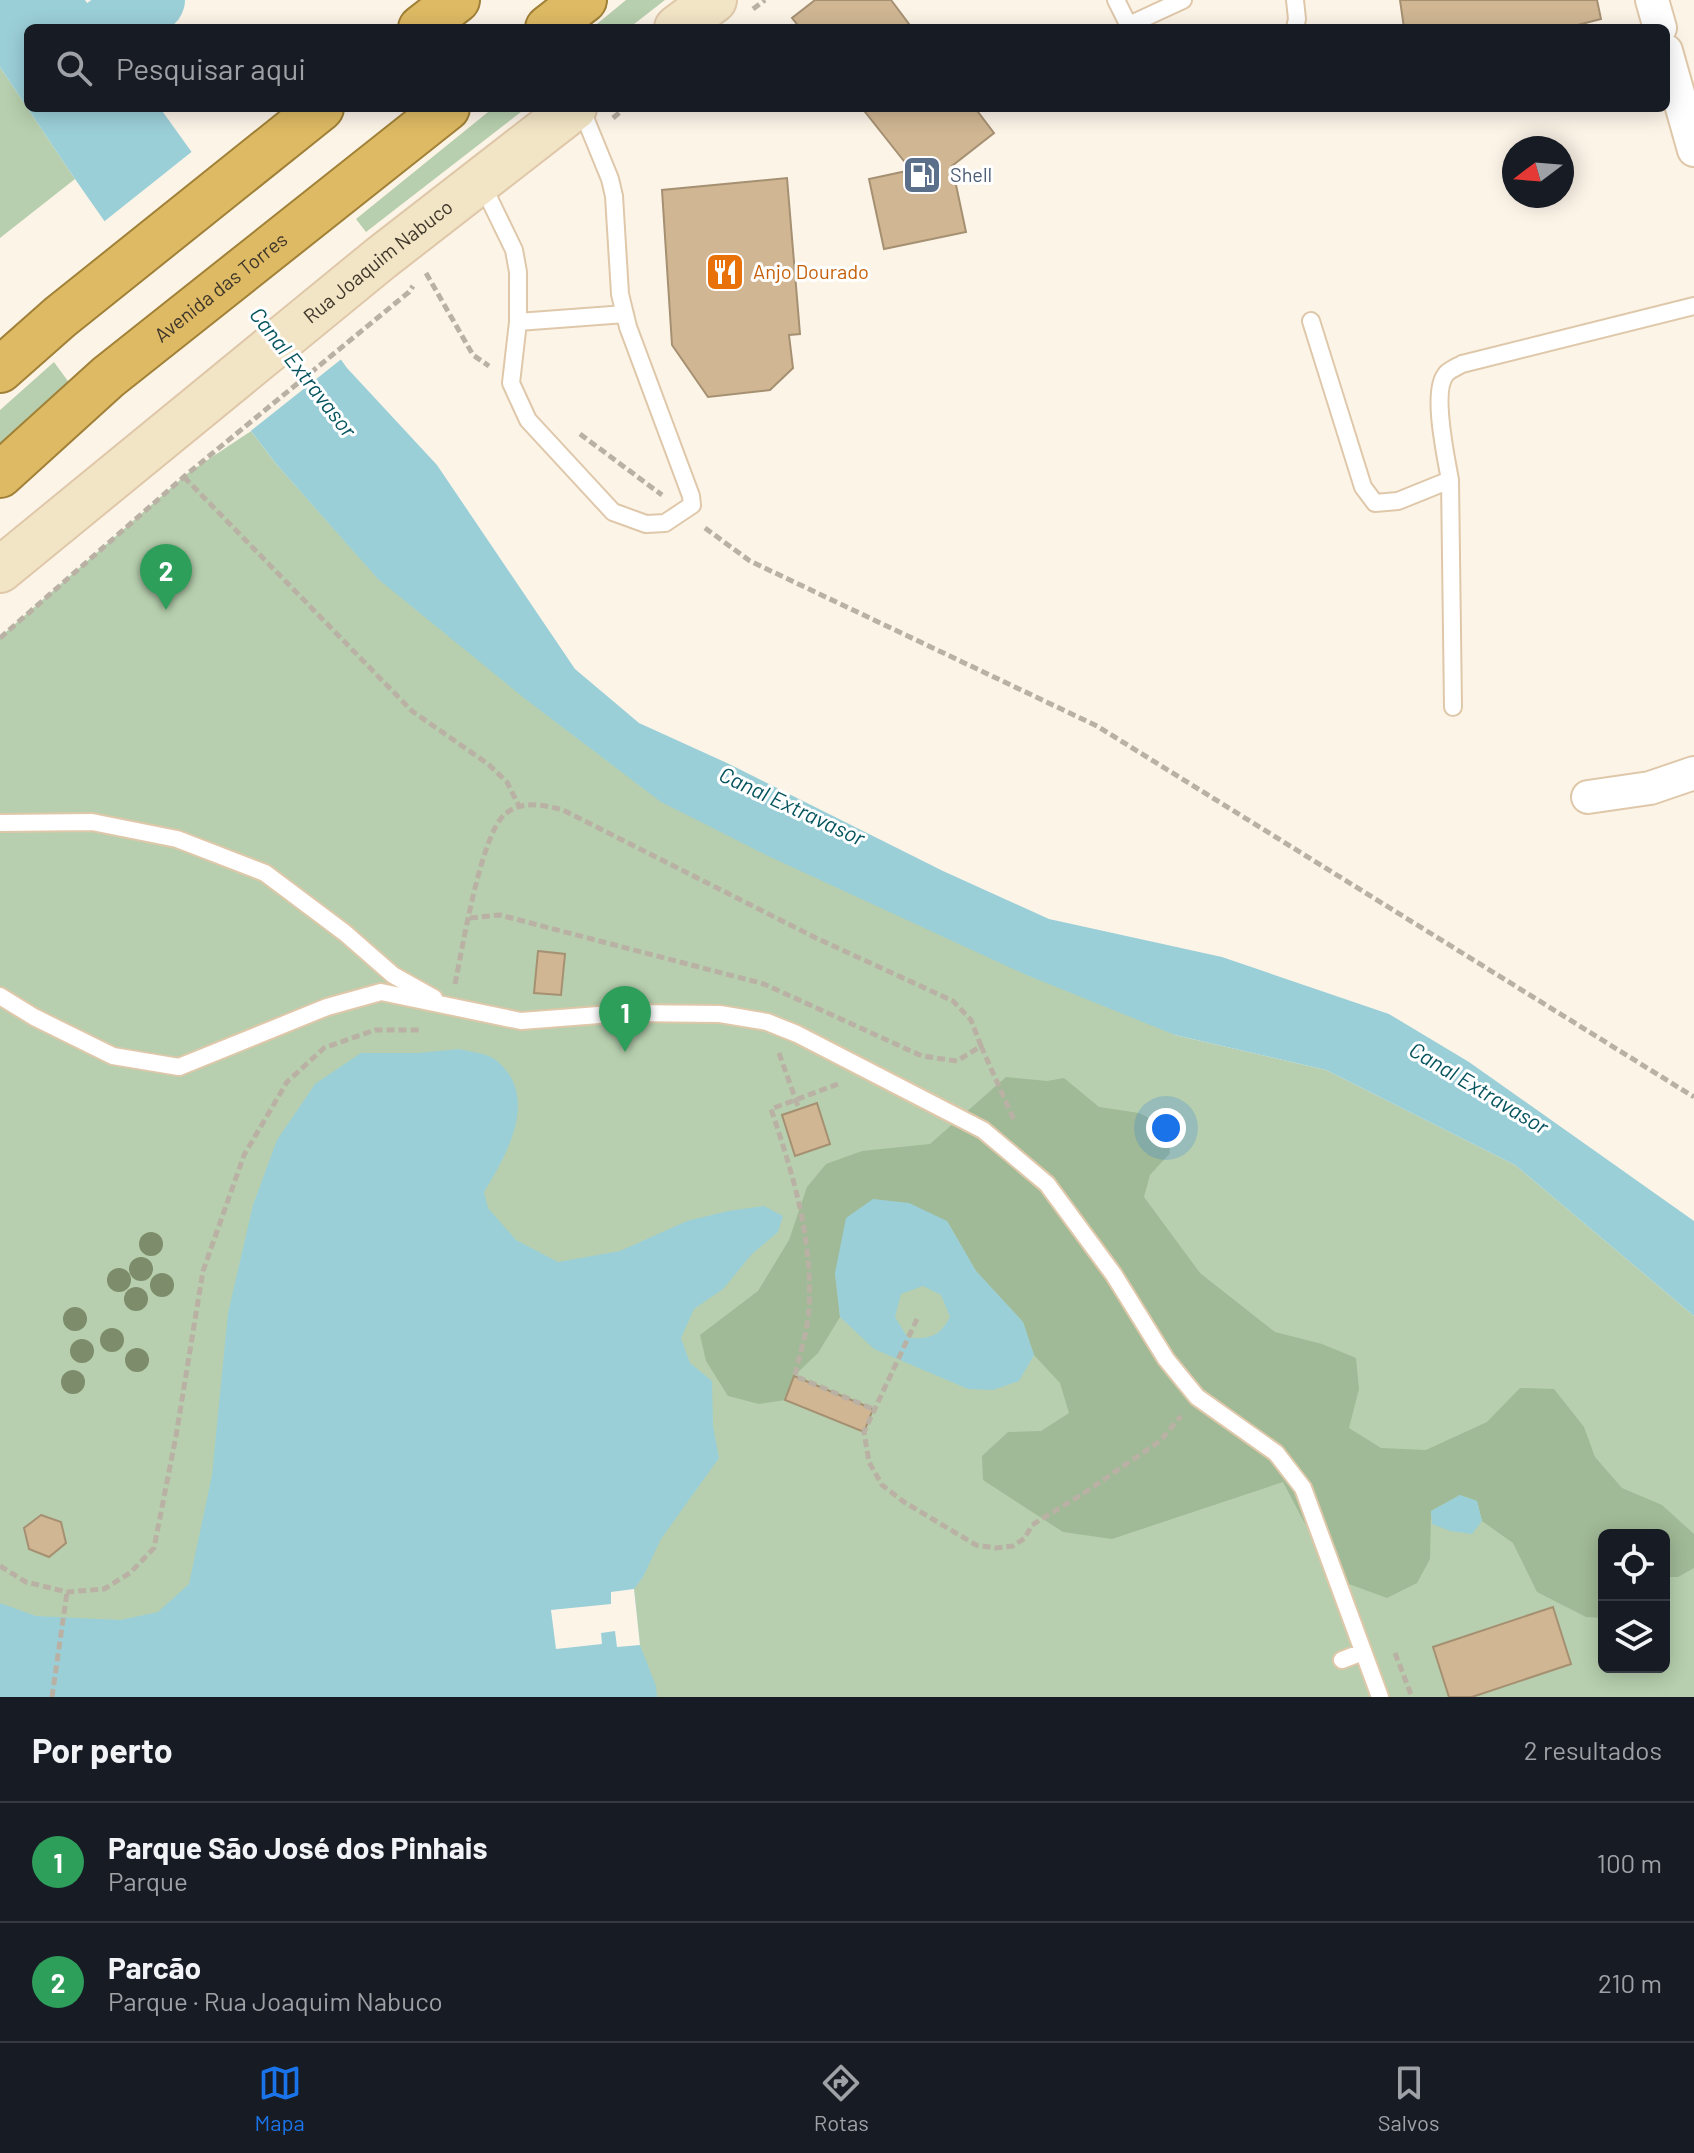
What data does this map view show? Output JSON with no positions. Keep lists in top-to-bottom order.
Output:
{
  "streets": {
    "highway": ["Avenida das Torres"],
    "main road": ["Rua Joaquim Nabuco"]
  },
  "water": ["Canal Extravasor"],
  "places": {
    "fuel station": ["Shell"],
    "restaurant": ["Anjo Dourado"]
  },
  "north": "left",
  "page": {
    "search": "Pesquisar aqui",
    "pins": ["2", "1"],
    "heading": ["Por perto", "2 resultados"],
    "list": [
      {
        "mark": "1",
        "name": "Parque São José dos Pinhais",
        "note": "Parque",
        "value": "100 m"
      },
      {
        "mark": "2",
        "name": "Parcão",
        "note": "Parque · Rua Joaquim Nabuco",
        "value": "210 m"
      }
    ],
    "nav": ["Mapa", "Rotas", "Salvos"]
  }
}
